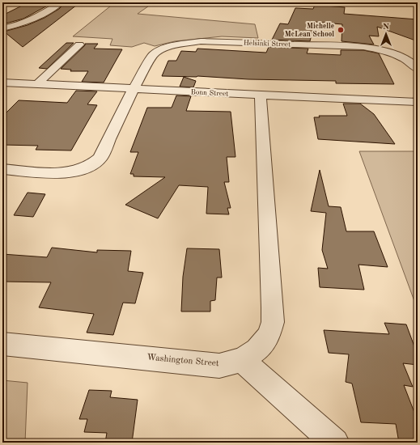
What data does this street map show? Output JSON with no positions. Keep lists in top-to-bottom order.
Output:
{
  "streets": {
    "street": ["Helsinki Street", "Bonn Street", "Washington Street"]
  },
  "crossings": [
    ["Helsinki Street", "Bonn Street"],
    ["Bonn Street", "Washington Street"]
  ],
  "places": ["Michelle McLean School"],
  "north": "top"
}
